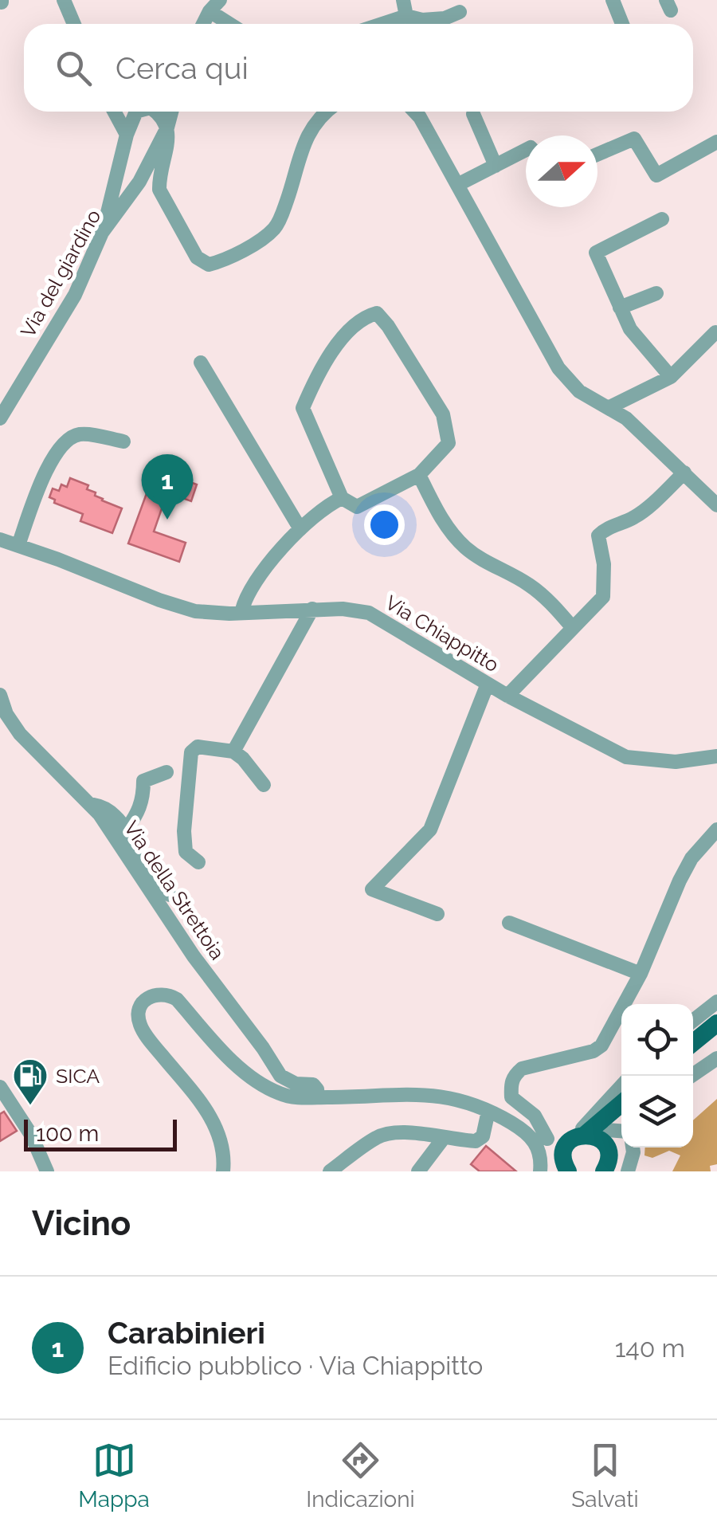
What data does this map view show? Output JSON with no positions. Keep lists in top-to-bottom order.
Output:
{
  "streets": {
    "street": ["Via del giardino", "Via Chiappitto", "Via della Strettoia"]
  },
  "places": {
    "fuel station": ["SICA"]
  },
  "scale_bar": "100 m",
  "north": "right",
  "page": {
    "search": "Cerca qui",
    "pins": "1",
    "scale": "100 m",
    "heading": "Vicino",
    "list": [
      {
        "mark": "1",
        "name": "Carabinieri",
        "note": "Edificio pubblico · Via Chiappitto",
        "value": "140 m"
      }
    ],
    "nav": ["Mappa", "Indicazioni", "Salvati"]
  }
}
